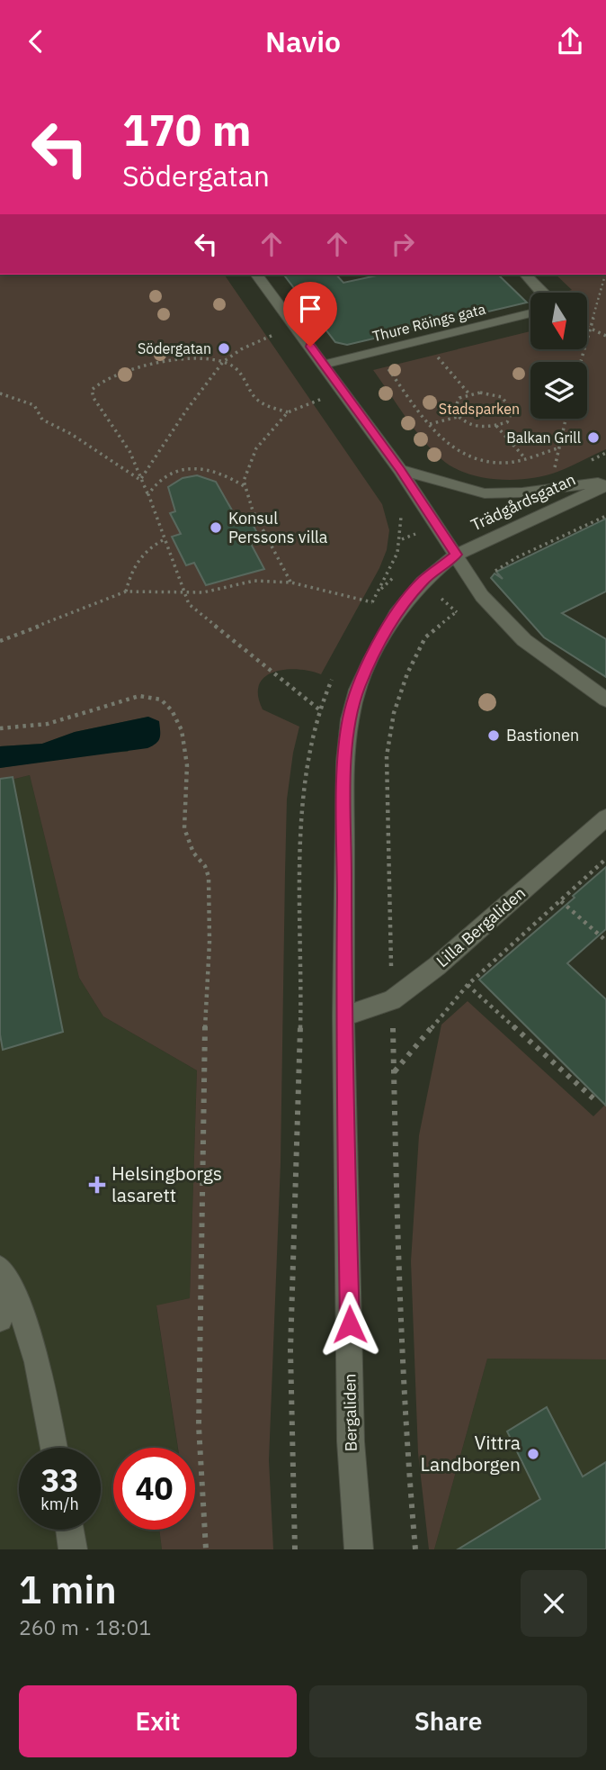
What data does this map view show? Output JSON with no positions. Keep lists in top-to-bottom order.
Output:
{
  "streets": {
    "street": [
      "Thure Röings gata",
      "Trädgårdsgatan",
      "Lilla Bergaliden",
      "Bergaliden"
    ]
  },
  "crossings": [
    ["Trädgårdsgatan", "Bergaliden"],
    ["Lilla Bergaliden", "Bergaliden"]
  ],
  "parks": ["Stadsparken"],
  "places": {
    "other": [
      "Södergatan",
      "Balkan Grill",
      "Konsul Perssons villa",
      "Bastionen",
      "Vittra Landborgen"
    ],
    "health": ["Helsingborgs lasarett"]
  },
  "north": "bottom",
  "page": {
    "header": "Navio",
    "turn": ["170 m", "Södergatan"],
    "speed": "33 km/h",
    "limit": "40",
    "heading": ["1 min", "260 m · 18:01"],
    "buttons": ["Exit", "Share"]
  }
}
